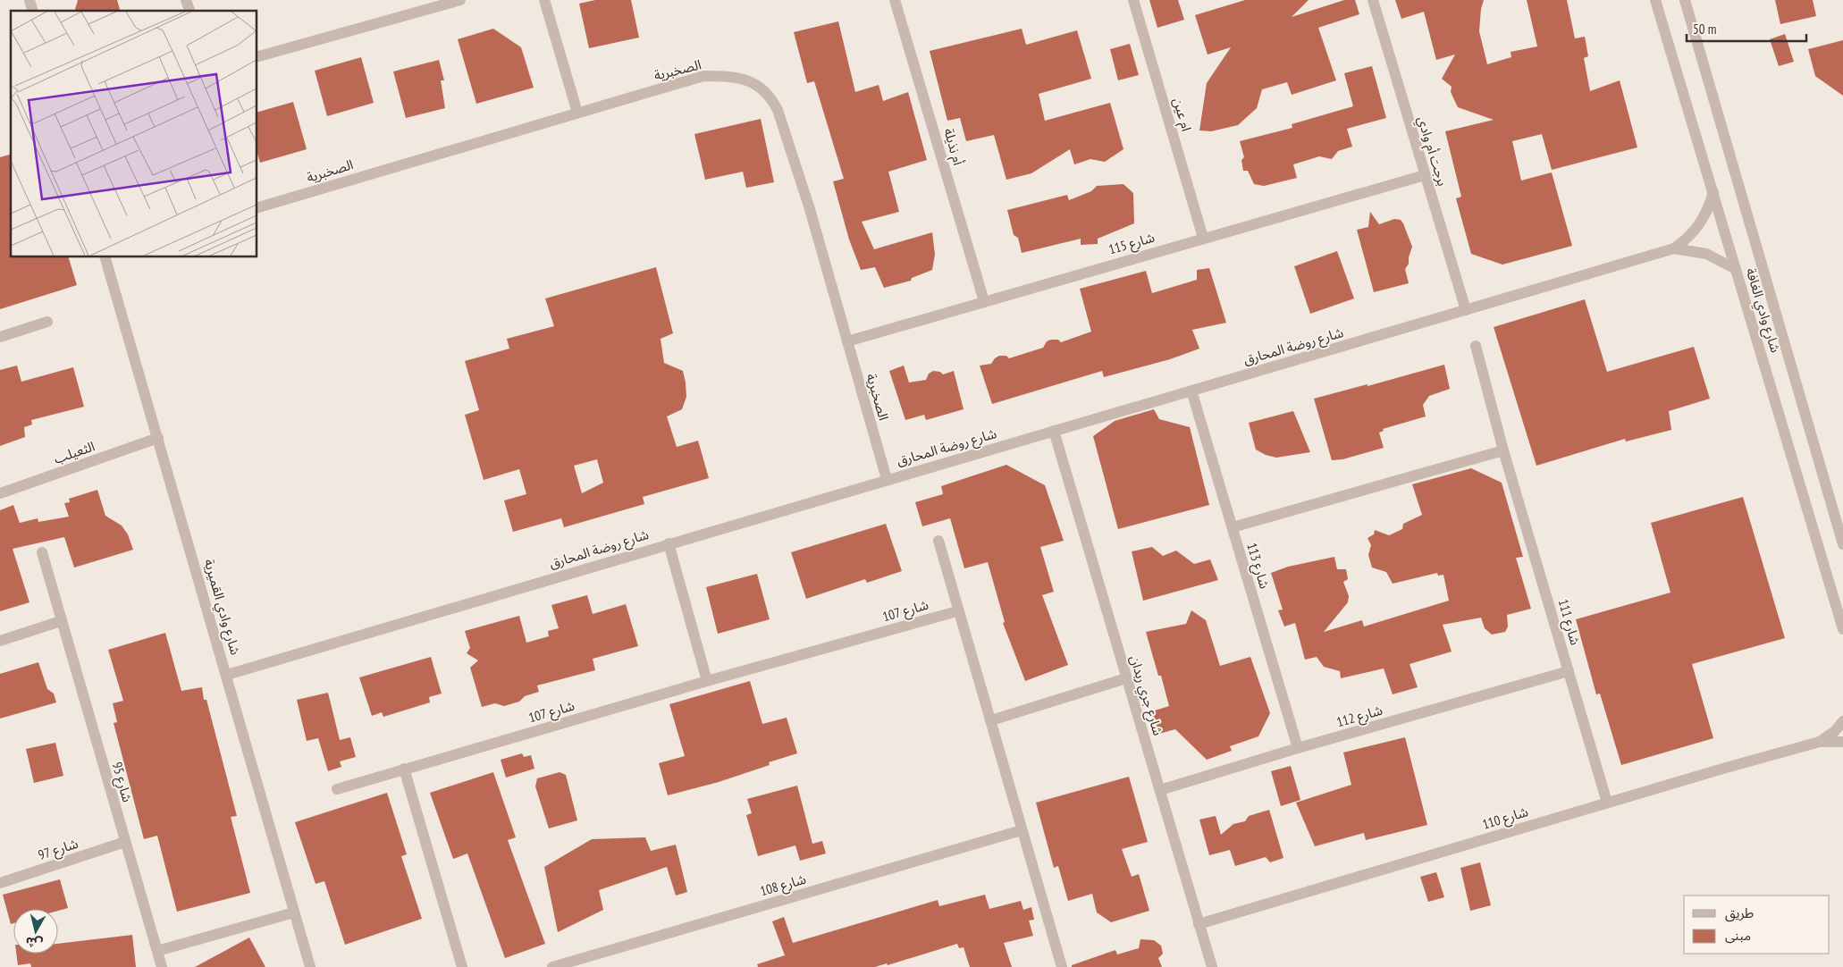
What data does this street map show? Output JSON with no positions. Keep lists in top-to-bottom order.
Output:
{
  "streets": {
    "street": [
      "الصخبرية",
      "ام عين",
      "أم نذيلة",
      "برجت أم وادي",
      "شارع 115",
      "شارع وادي الغافة",
      "شارع روضة المحارق",
      "الثعيلب",
      "شارع 113",
      "شارع وادي القميرية",
      "شارع 107",
      "شارع 111",
      "شارع جري ربدان",
      "شارع 112",
      "شارع 95",
      "شارع 110",
      "شارع 97",
      "شارع 108"
    ]
  },
  "crossings": [
    ["الصخبرية", "شارع 115"],
    ["الصخبرية", "شارع روضة المحارق"],
    ["ام عين", "شارع 115"],
    ["أم نذيلة", "شارع 115"],
    ["برجت أم وادي", "شارع 115"],
    ["برجت أم وادي", "شارع روضة المحارق"],
    ["شارع وادي الغافة", "شارع روضة المحارق"],
    ["شارع روضة المحارق", "شارع 113"],
    ["شارع روضة المحارق", "شارع وادي القميرية"],
    ["شارع روضة المحارق", "شارع جري ربدان"],
    ["الثعيلب", "شارع وادي القميرية"],
    ["شارع 113", "شارع 112"],
    ["شارع 111", "شارع 112"],
    ["شارع 111", "شارع 110"],
    ["شارع جري ربدان", "شارع 112"],
    ["شارع جري ربدان", "شارع 110"],
    ["شارع 95", "شارع 97"]
  ],
  "legend": ["طريق", "مبنى"],
  "scale_bar": "50 m",
  "north": "bottom"
}
